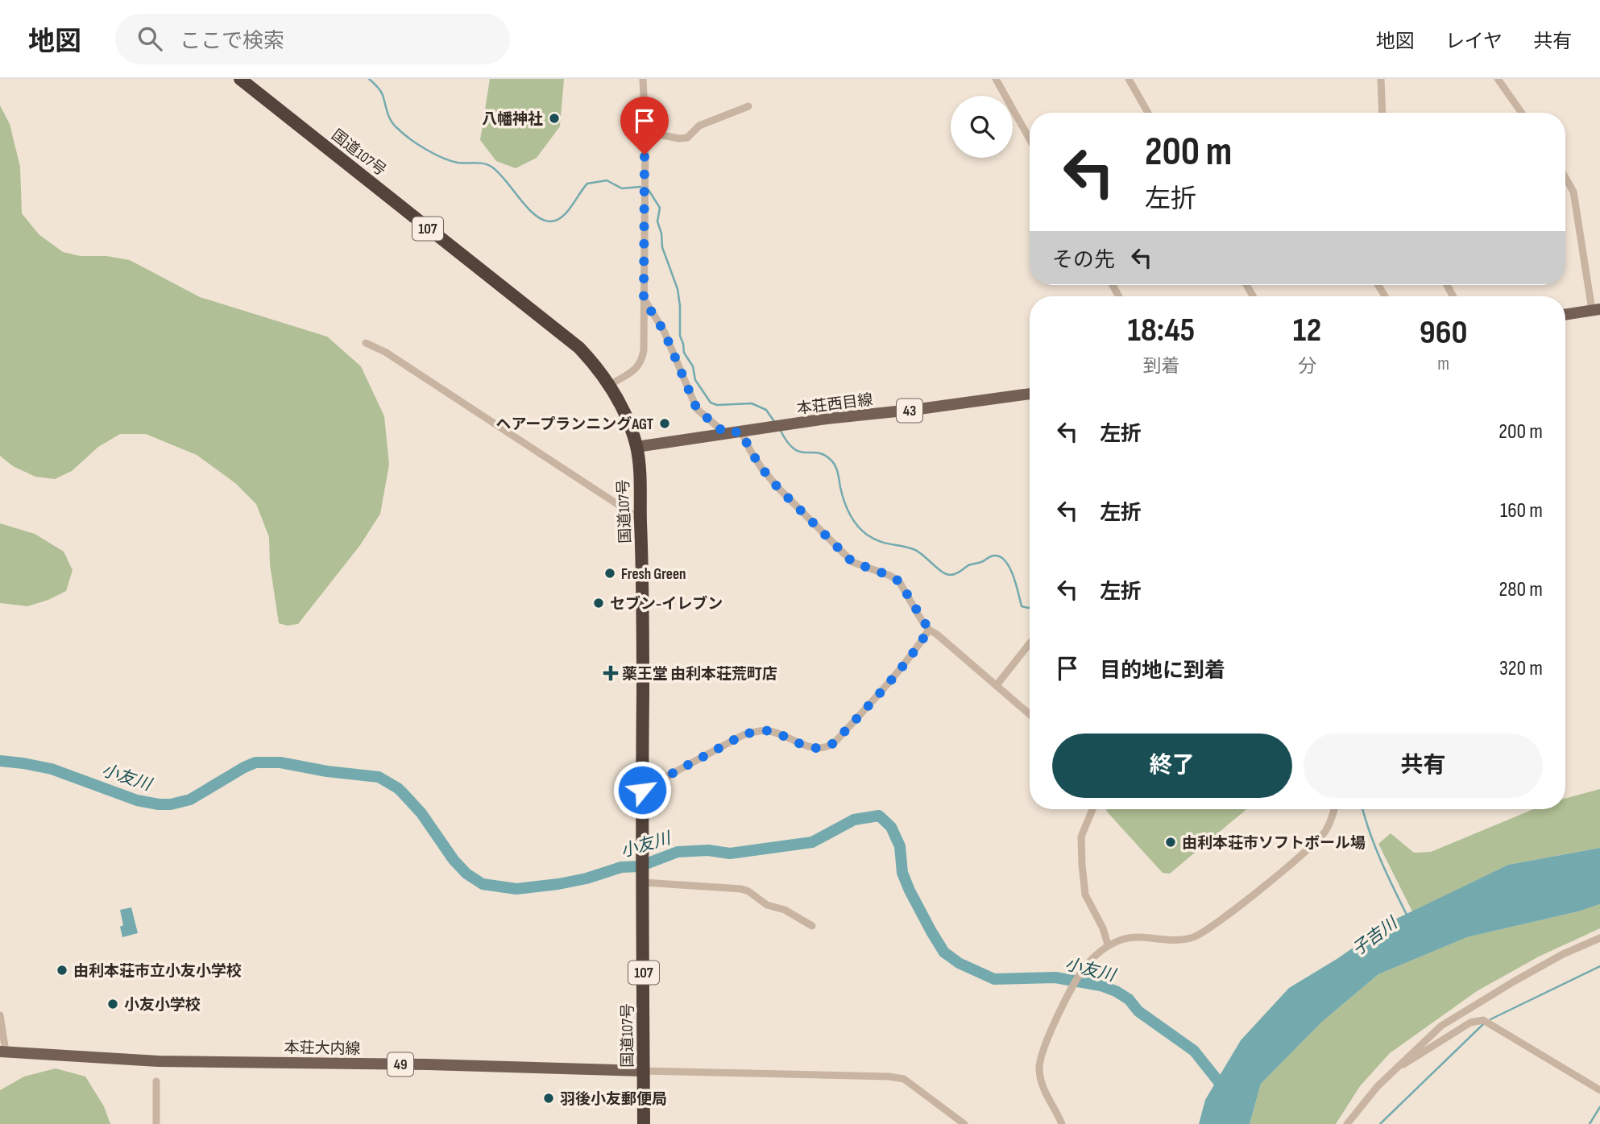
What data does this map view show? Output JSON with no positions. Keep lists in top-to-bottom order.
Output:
{
  "streets": {
    "highway": ["国道107号", "107"],
    "main road": [
      "本荘西目線",
      "43",
      "本荘大内線",
      "49"
    ]
  },
  "crossings": [
    ["国道107号", "本荘西目線"],
    ["国道107号", "本荘大内線"]
  ],
  "water": ["小友川", "子吉川"],
  "places": {
    "other": [
      "八幡神社",
      "ヘアープランニングAGT",
      "Fresh Green",
      "セブン-イレブン",
      "由利本荘市ソフトボール場",
      "由利本荘市立小友小学校",
      "小友小学校",
      "羽後小友郵便局"
    ],
    "health": ["薬王堂 由利本荘荒町店"]
  },
  "page": {
    "header": "地図",
    "search": "ここで検索",
    "nav": ["地図", "レイヤ", "共有"],
    "turn": ["200 m", "左折"],
    "then": "その先",
    "eta": [
      "18:45",
      "到着",
      "12",
      "分",
      "960",
      "m"
    ],
    "list": [
      {
        "name": "左折",
        "value": "200 m"
      },
      {
        "name": "左折",
        "value": "160 m"
      },
      {
        "name": "左折",
        "value": "280 m"
      },
      {
        "name": "目的地に到着",
        "value": "320 m"
      }
    ],
    "buttons": ["終了", "共有"]
  }
}
